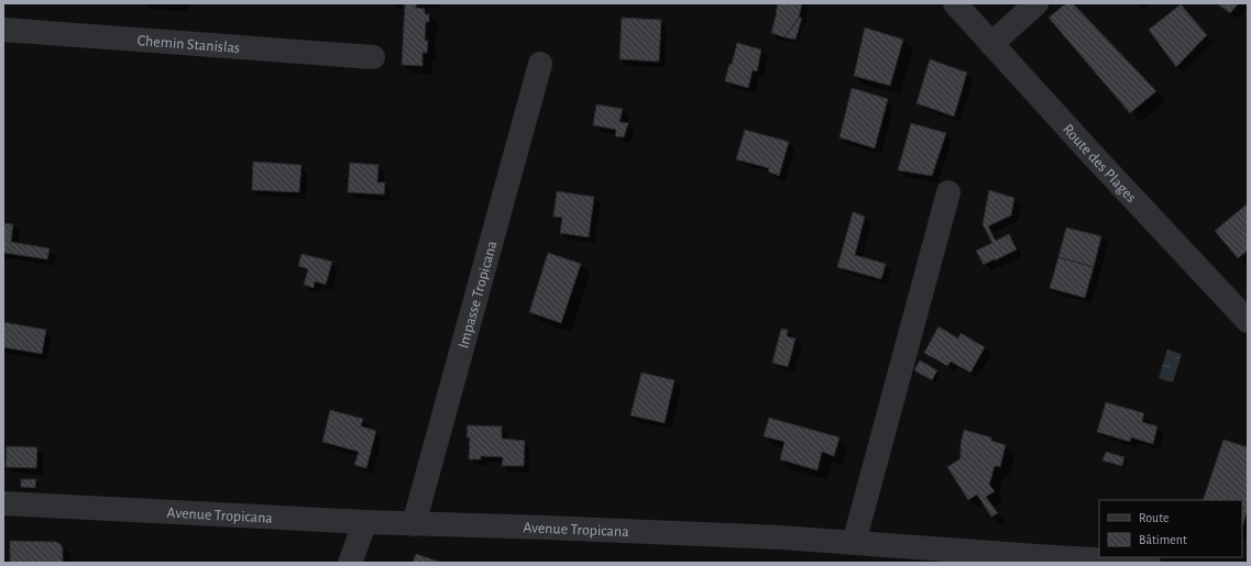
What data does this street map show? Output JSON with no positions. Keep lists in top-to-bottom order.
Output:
{
  "streets": {
    "street": [
      "Chemin Stanislas",
      "Route des Plages",
      "Impasse Tropicana",
      "Avenue Tropicana"
    ]
  },
  "crossings": [
    ["Impasse Tropicana", "Avenue Tropicana"]
  ],
  "legend": ["Route", "Bâtiment"]
}
